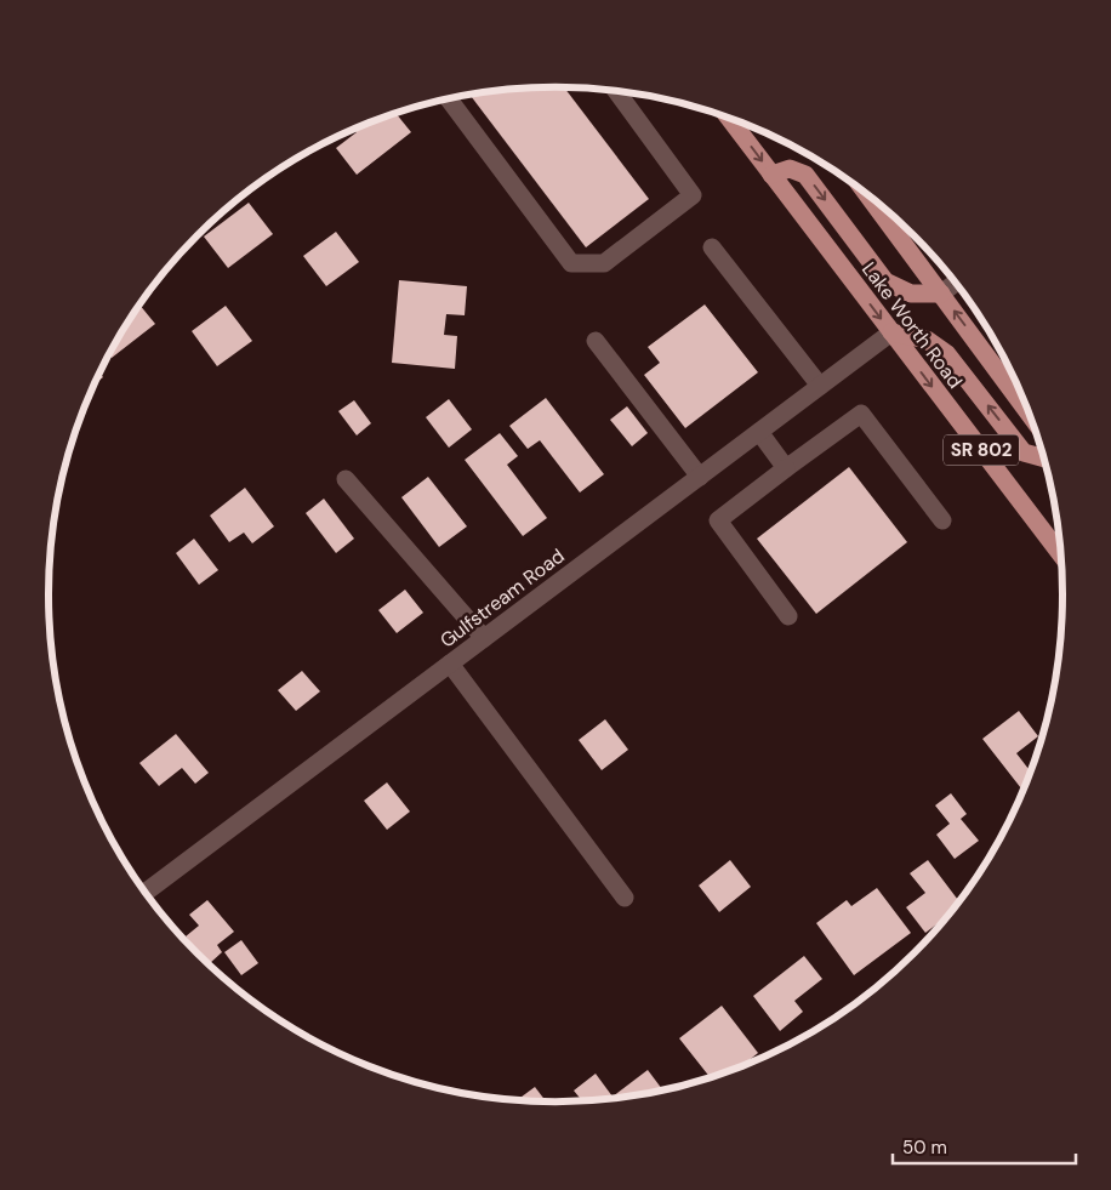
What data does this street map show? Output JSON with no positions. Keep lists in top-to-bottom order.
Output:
{
  "streets": {
    "main road": ["Lake Worth Road", "SR 802"],
    "street": ["Gulfstream Road"]
  },
  "crossings": [
    ["Lake Worth Road", "Gulfstream Road"]
  ],
  "scale_bar": "50 m"
}
